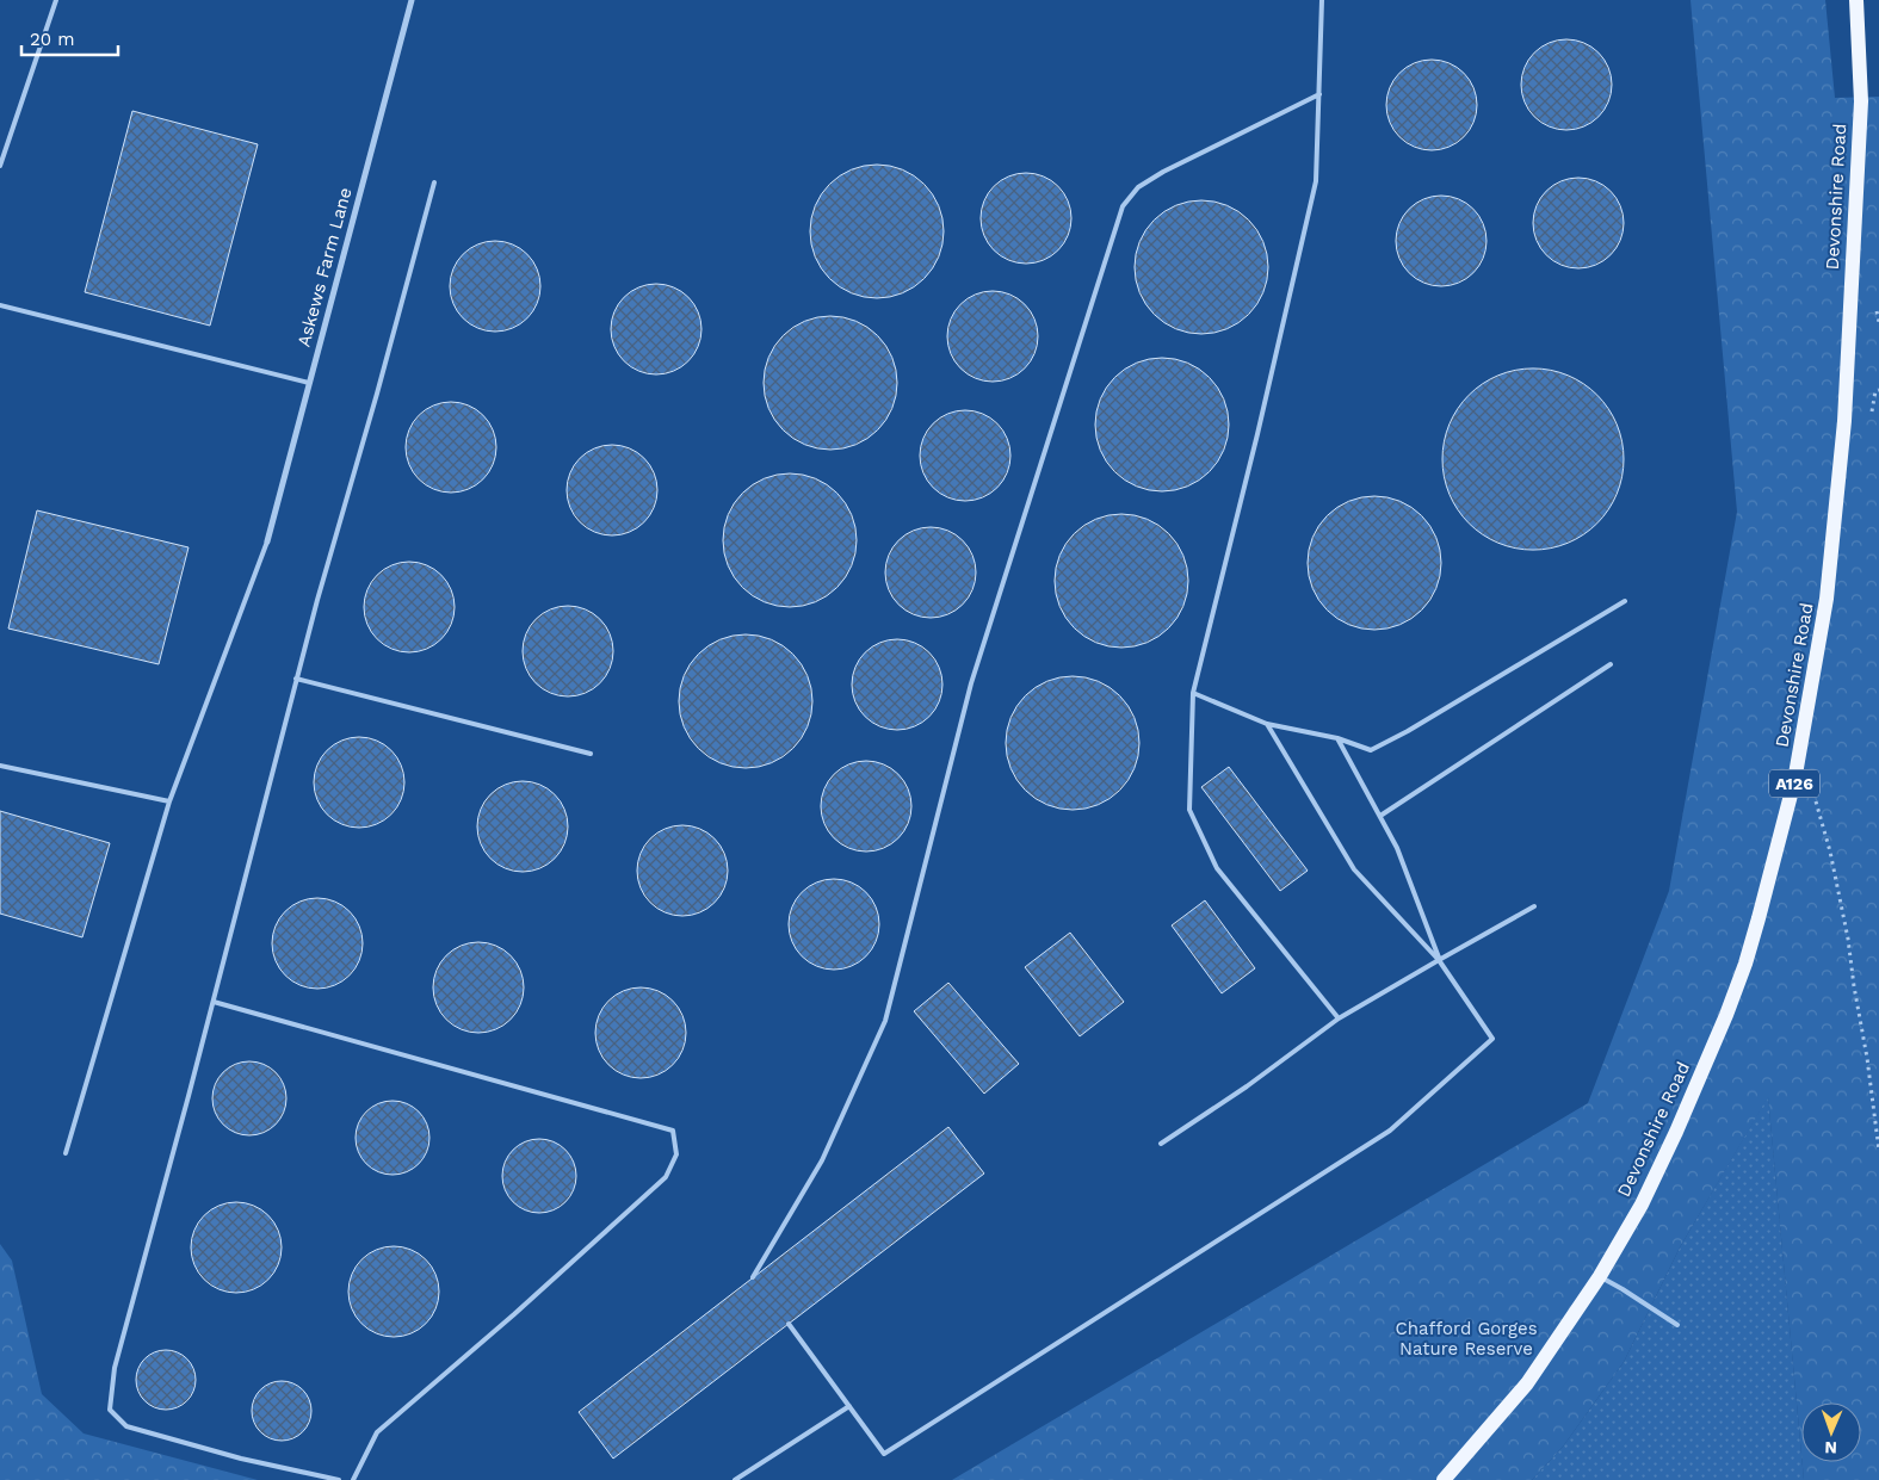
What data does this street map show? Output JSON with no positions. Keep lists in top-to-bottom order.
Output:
{
  "streets": {
    "main road": ["Devonshire Road", "A126"],
    "street": ["Askews Farm Lane"]
  },
  "parks": ["Chafford Gorges Nature Reserve"],
  "scale_bar": "20 m",
  "north": "bottom"
}
